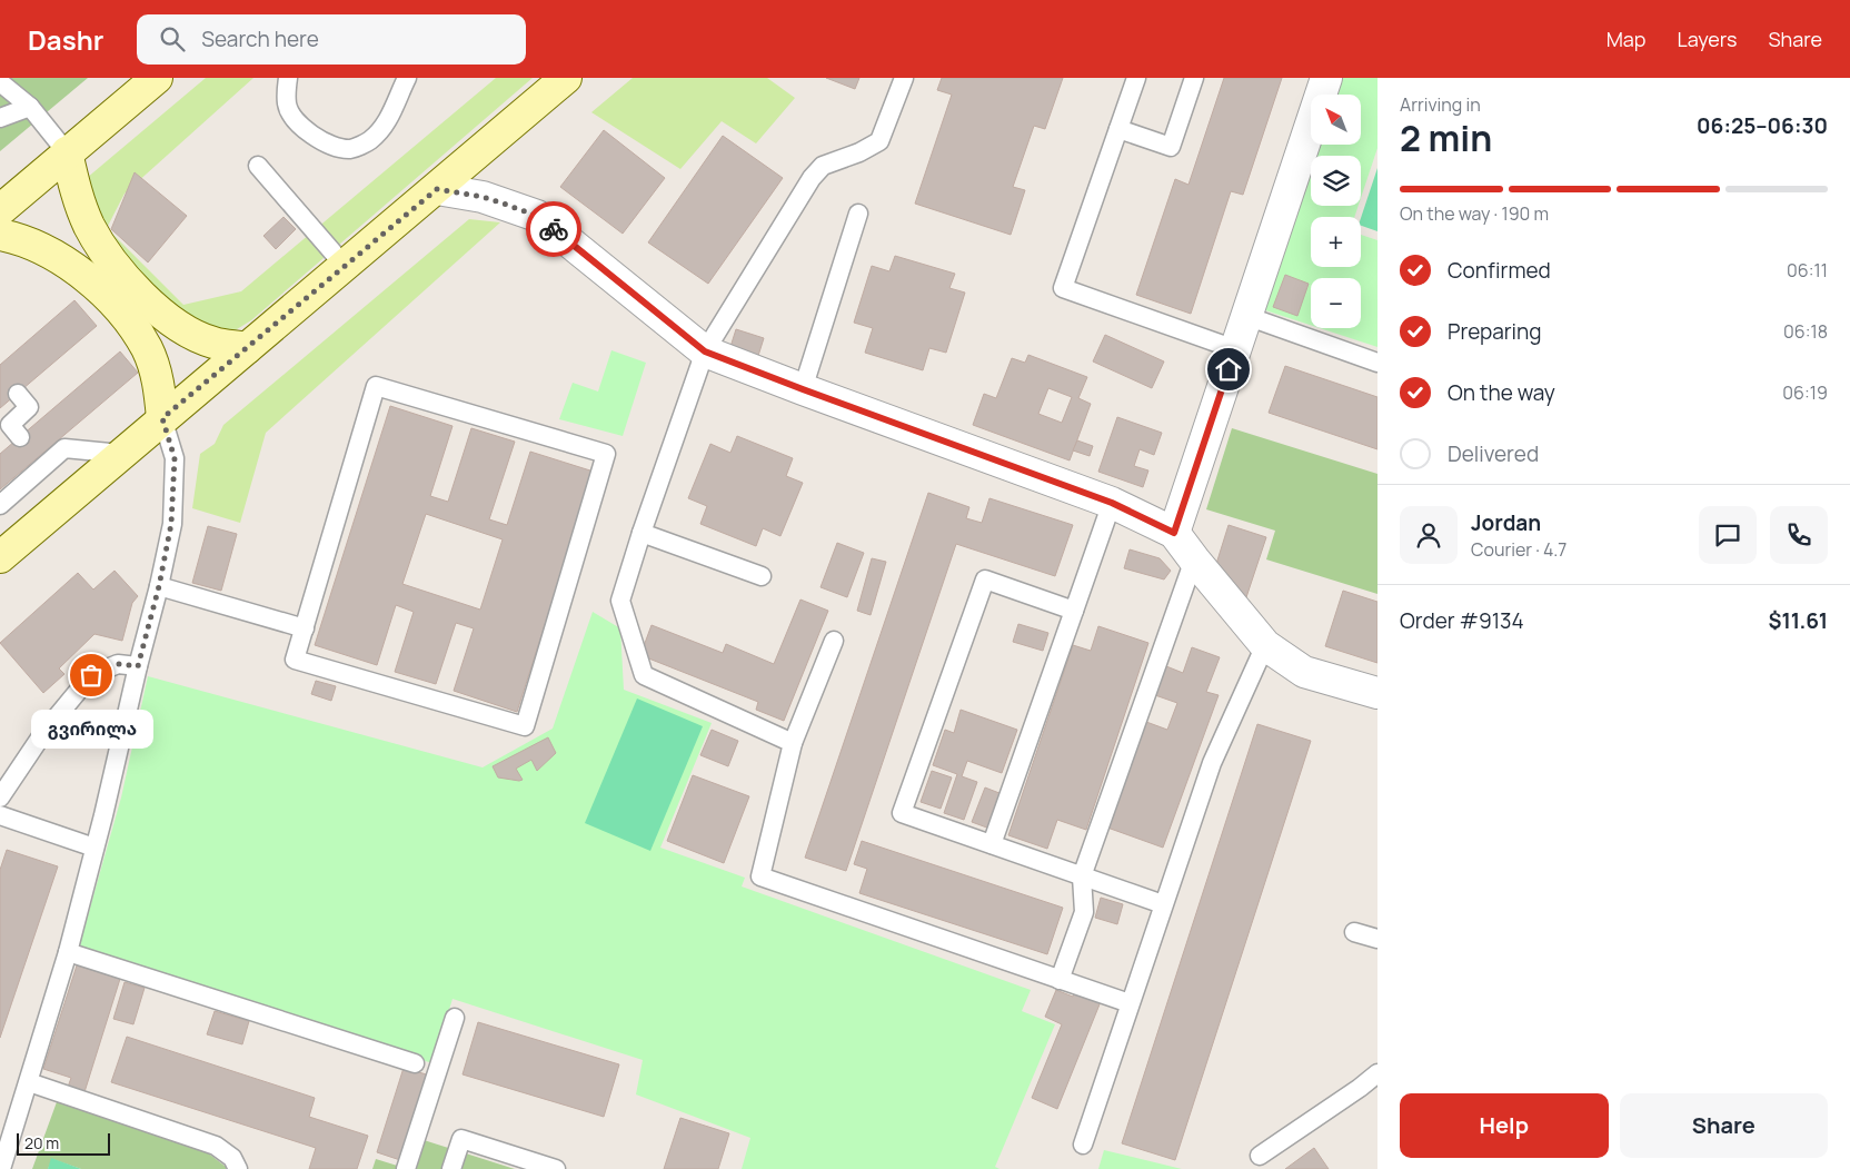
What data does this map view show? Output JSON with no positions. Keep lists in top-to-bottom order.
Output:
{
  "places": ["გვირილა"],
  "scale_bar": "20 m",
  "north": "top left",
  "page": {
    "header": "Dashr",
    "search": "Search here",
    "nav": ["Map", "Layers", "Share"],
    "heading": ["2 min", "Arriving in", "06:25–06:30"],
    "panel": [
      "Jordan",
      "Courier · 4.7",
      "Order #9134",
      "$11.61"
    ],
    "map_buttons": ["+", "−"],
    "bar": "On the way · 190 m",
    "list": [
      ["Confirmed", "06:11"],
      ["Preparing", "06:18"],
      ["On the way", "06:19"],
      "Delivered"
    ],
    "bubble": "გვირილა",
    "buttons": ["Help", "Share"],
    "scale": "20 m"
  }
}
